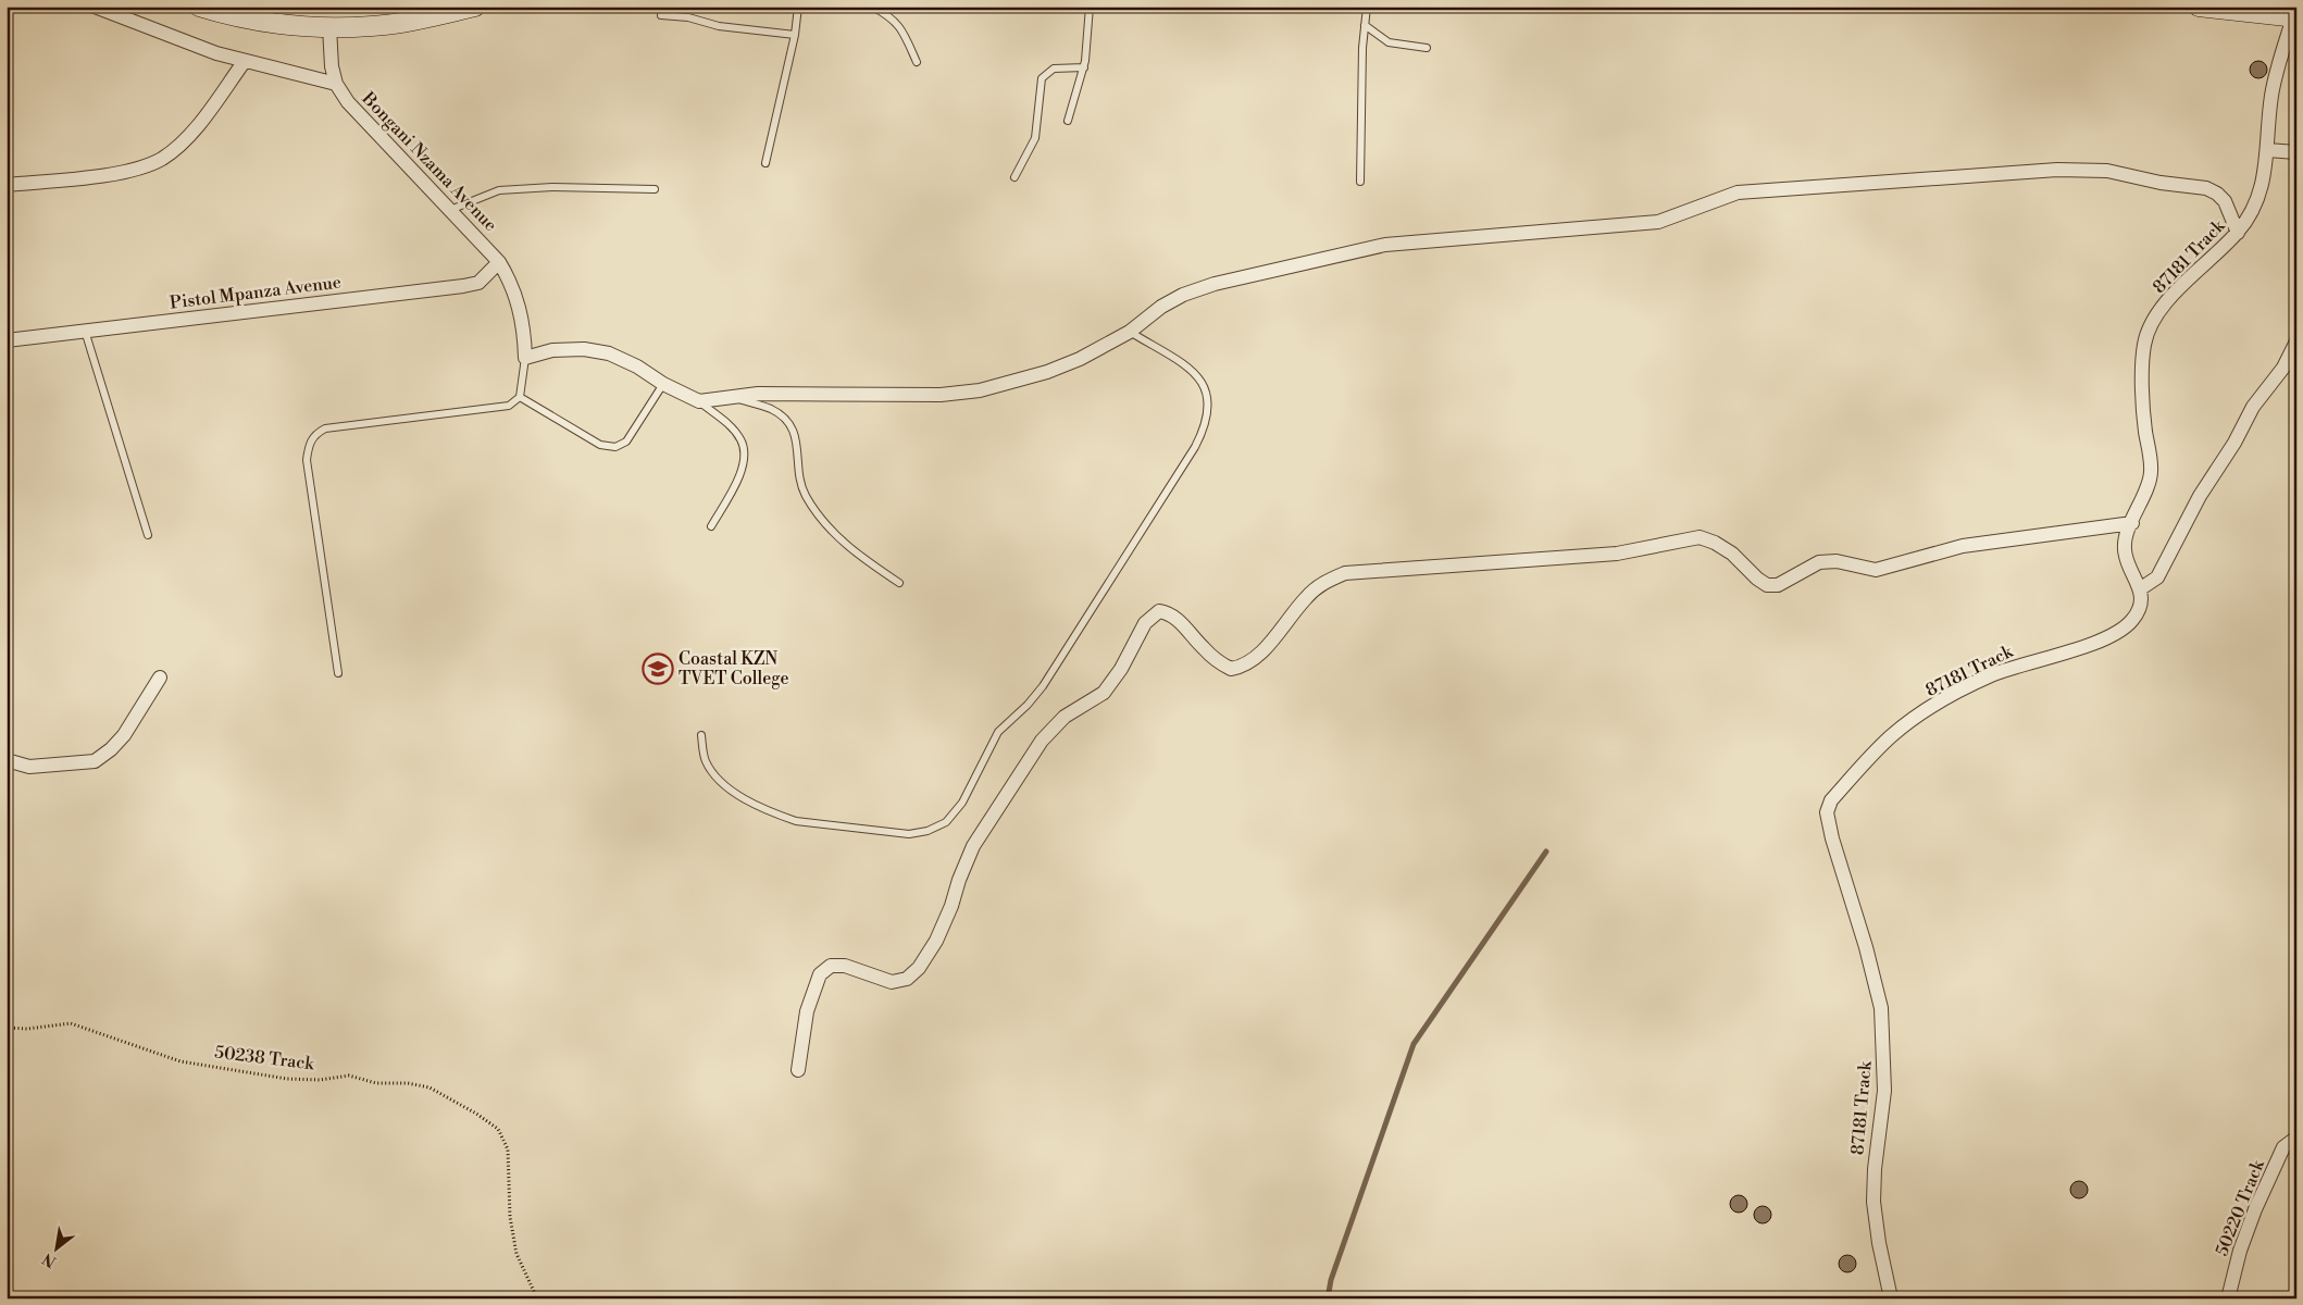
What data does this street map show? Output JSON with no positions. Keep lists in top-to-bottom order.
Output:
{
  "streets": {
    "street": [
      "Bongani Nzama Avenue",
      "87181 Track",
      "Pistol Mpanza Avenue",
      "50220 Track"
    ],
    "path": ["50238 Track"]
  },
  "crossings": [
    ["Bongani Nzama Avenue", "Pistol Mpanza Avenue"]
  ],
  "places": {
    "school or university": ["Coastal KZN TVET College"]
  },
  "north": "bottom left"
}
